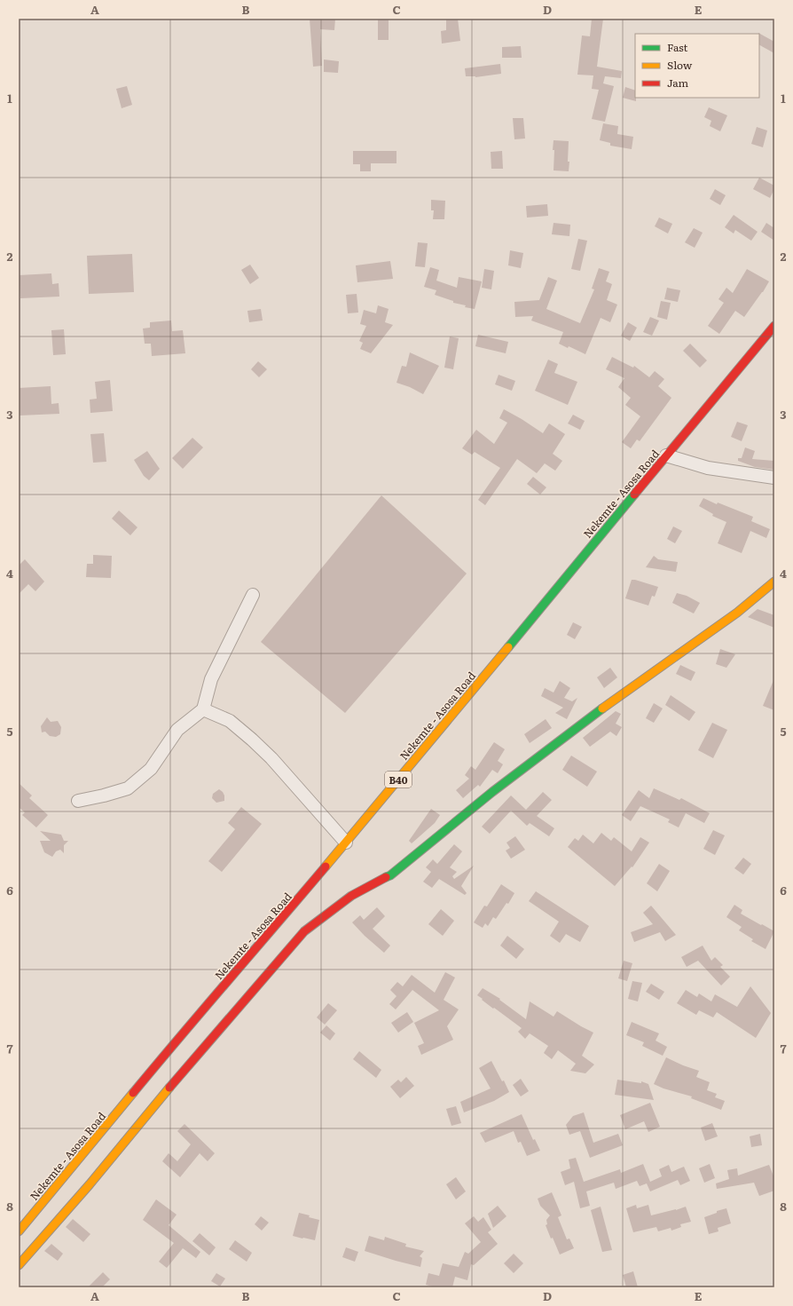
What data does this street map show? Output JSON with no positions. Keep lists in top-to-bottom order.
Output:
{
  "streets": {
    "main road": ["Nekemte - Asosa Road", "B40"]
  },
  "legend": ["Fast", "Slow", "Jam"],
  "grid": {
    "columns": [
      "A",
      "B",
      "C",
      "D",
      "E"
    ],
    "rows": [
      "1",
      "2",
      "3",
      "4",
      "5",
      "6",
      "7",
      "8"
    ]
  }
}
